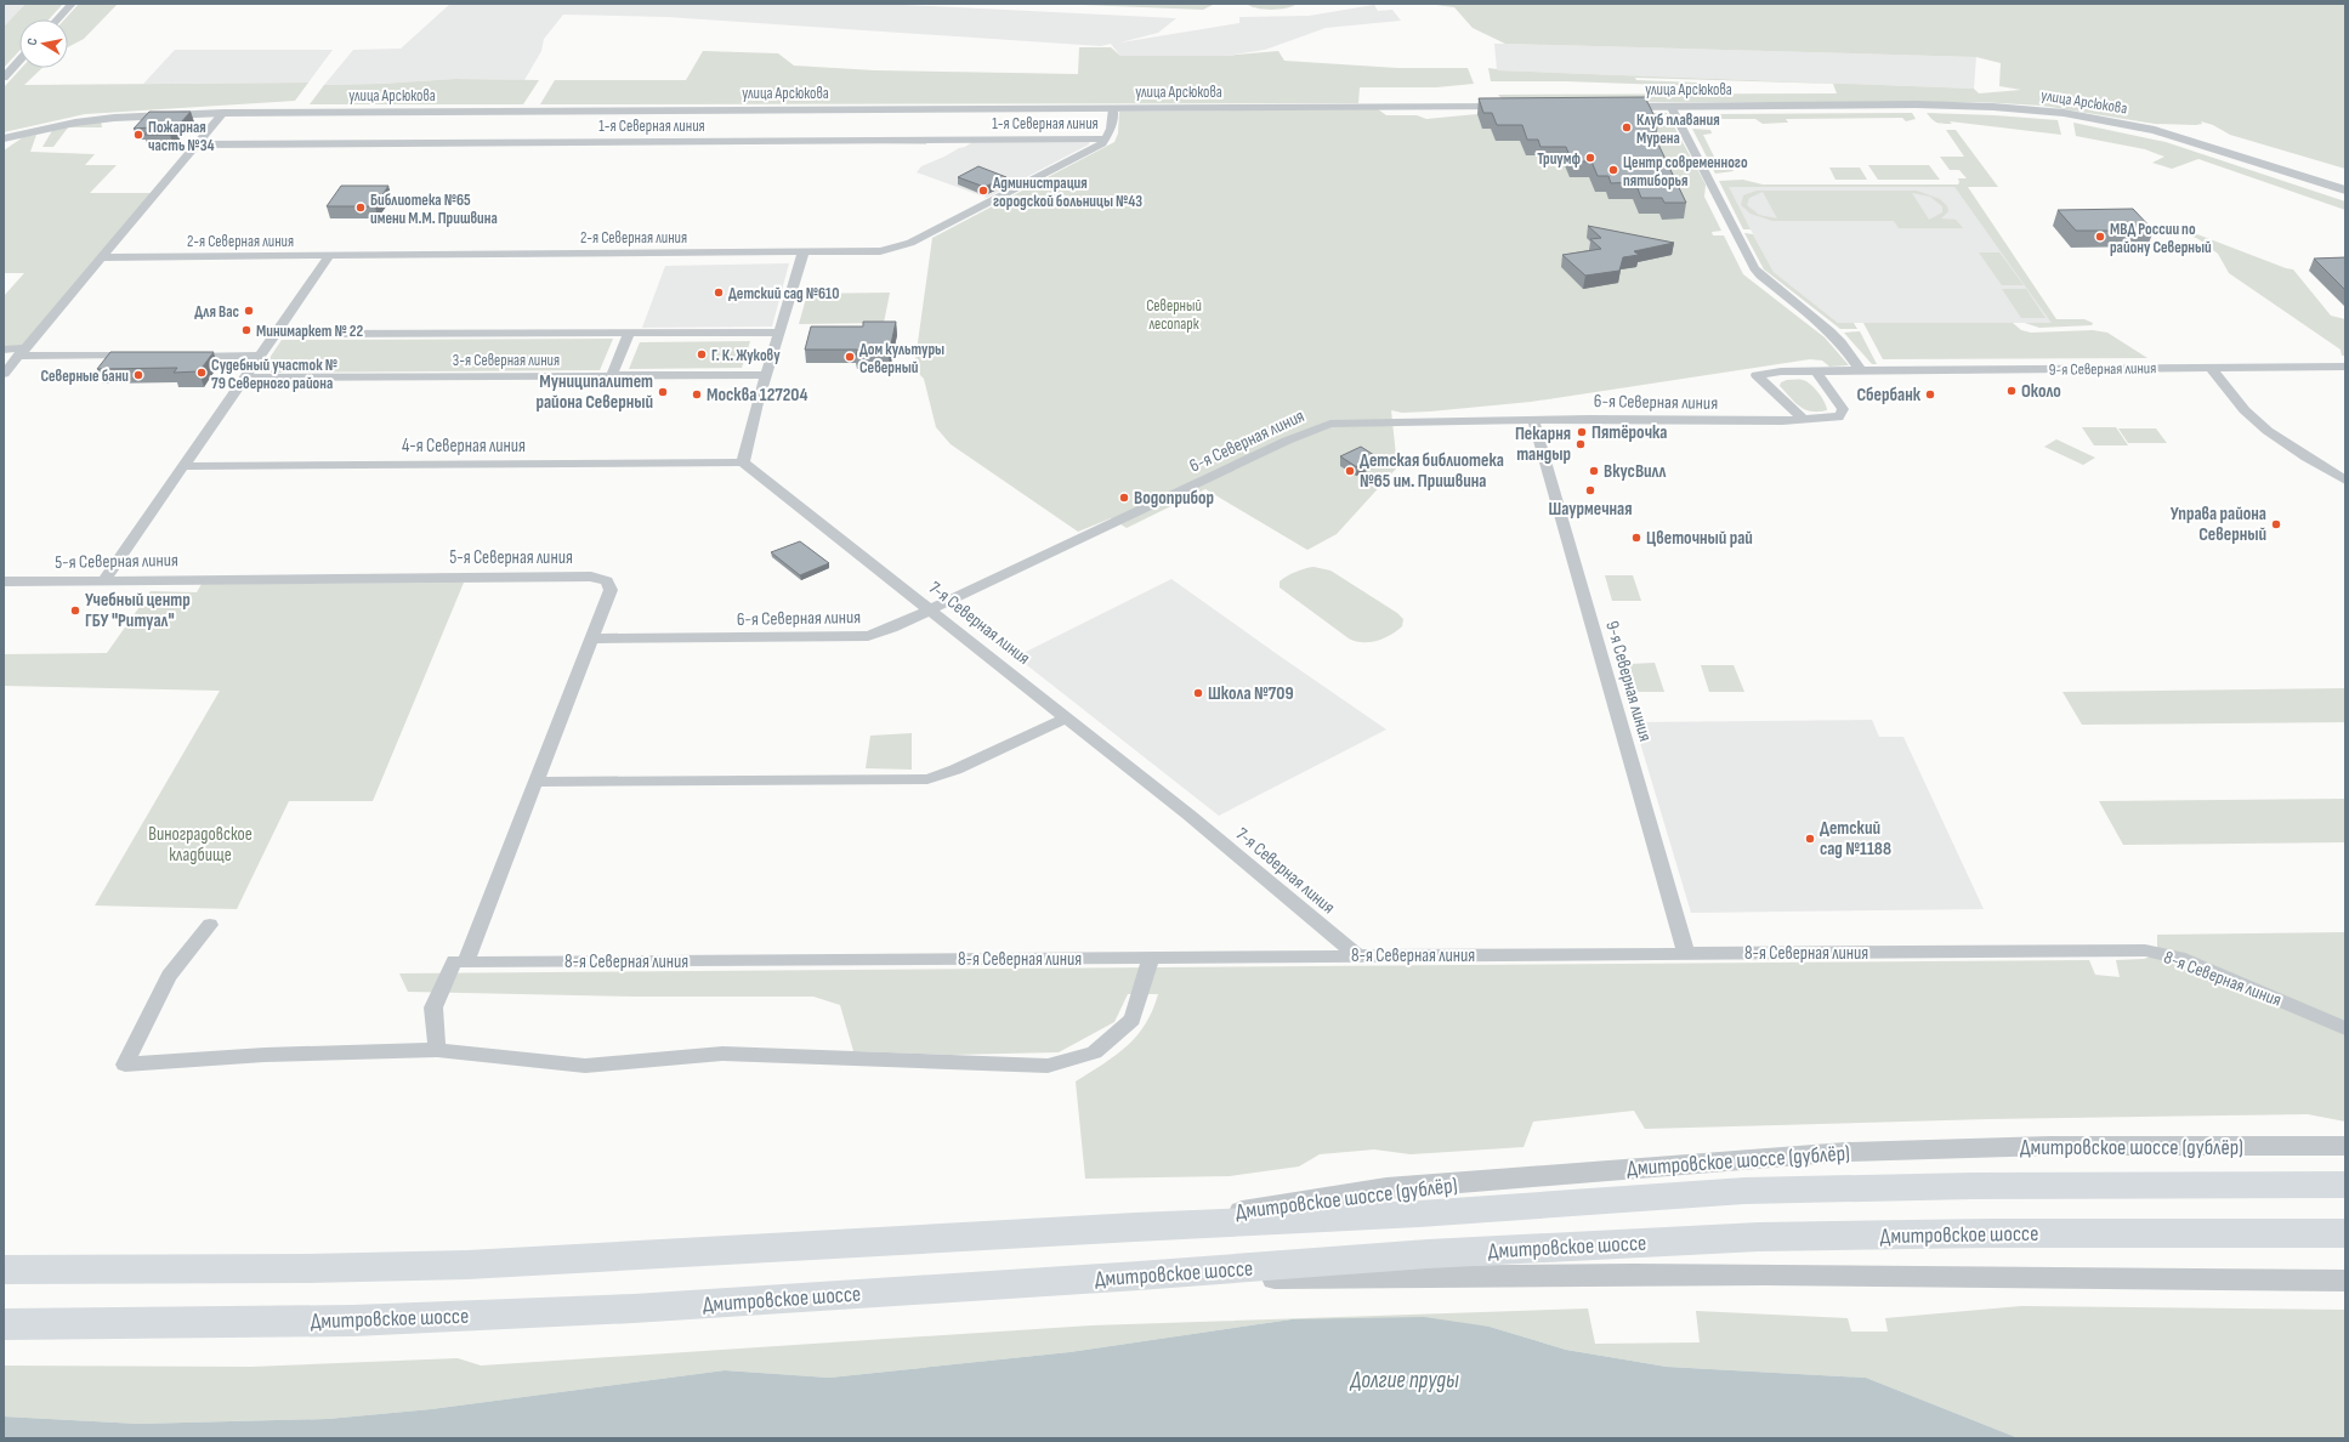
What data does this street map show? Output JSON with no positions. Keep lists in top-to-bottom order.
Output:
{
  "streets": {
    "highway": ["Дмитровское шоссе"],
    "street": [
      "улица Арсюкова",
      "1-я Северная линия",
      "2-я Северная линия",
      "3-я Северная линия",
      "9-я Северная линия",
      "6-я Северная линия",
      "4-я Северная линия",
      "5-я Северная линия",
      "7-я Северная линия",
      "8-я Северная линия",
      "Дмитровское шоссе (дублёр)"
    ]
  },
  "crossings": [
    ["1-я Северная линия", "2-я Северная линия"],
    ["9-я Северная линия", "6-я Северная линия"],
    ["9-я Северная линия", "8-я Северная линия"],
    ["6-я Северная линия", "5-я Северная линия"],
    ["6-я Северная линия", "7-я Северная линия"],
    ["4-я Северная линия", "7-я Северная линия"],
    ["5-я Северная линия", "8-я Северная линия"],
    ["7-я Северная линия", "8-я Северная линия"]
  ],
  "water": ["Долгие пруды"],
  "parks": ["Северный лесопарк", "Виноградовское кладбище"],
  "places": [
    "Клуб плавания Мурена",
    "Пожарная часть №34",
    "Триумф",
    "Центр современного пятиборья",
    "Администрация городской больницы №43",
    "Библиотека №65 имени М.М. Пришвина",
    "МВД России по району Северный",
    "Детский сад №610",
    "Для Вас",
    "Минимаркет № 22",
    "Г. К. Жукову",
    "Дом культуры Северный",
    "Судебный участок № 79 Северного района",
    "Северные бани",
    "Около",
    "Муниципалитет района Северный",
    "Москва 127204",
    "Сбербанк",
    "Пятёрочка",
    "Пекарня тандыр",
    "Детская библиотека №65 им. Пришвина",
    "ВкусВилл",
    "Шаурмечная",
    "Водоприбор",
    "Управа района Северный",
    "Цветочный рай",
    "Учебный центр ГБУ \"Ритуал\"",
    "Школа №709",
    "Детский сад №1188"
  ],
  "north": "left"
}
